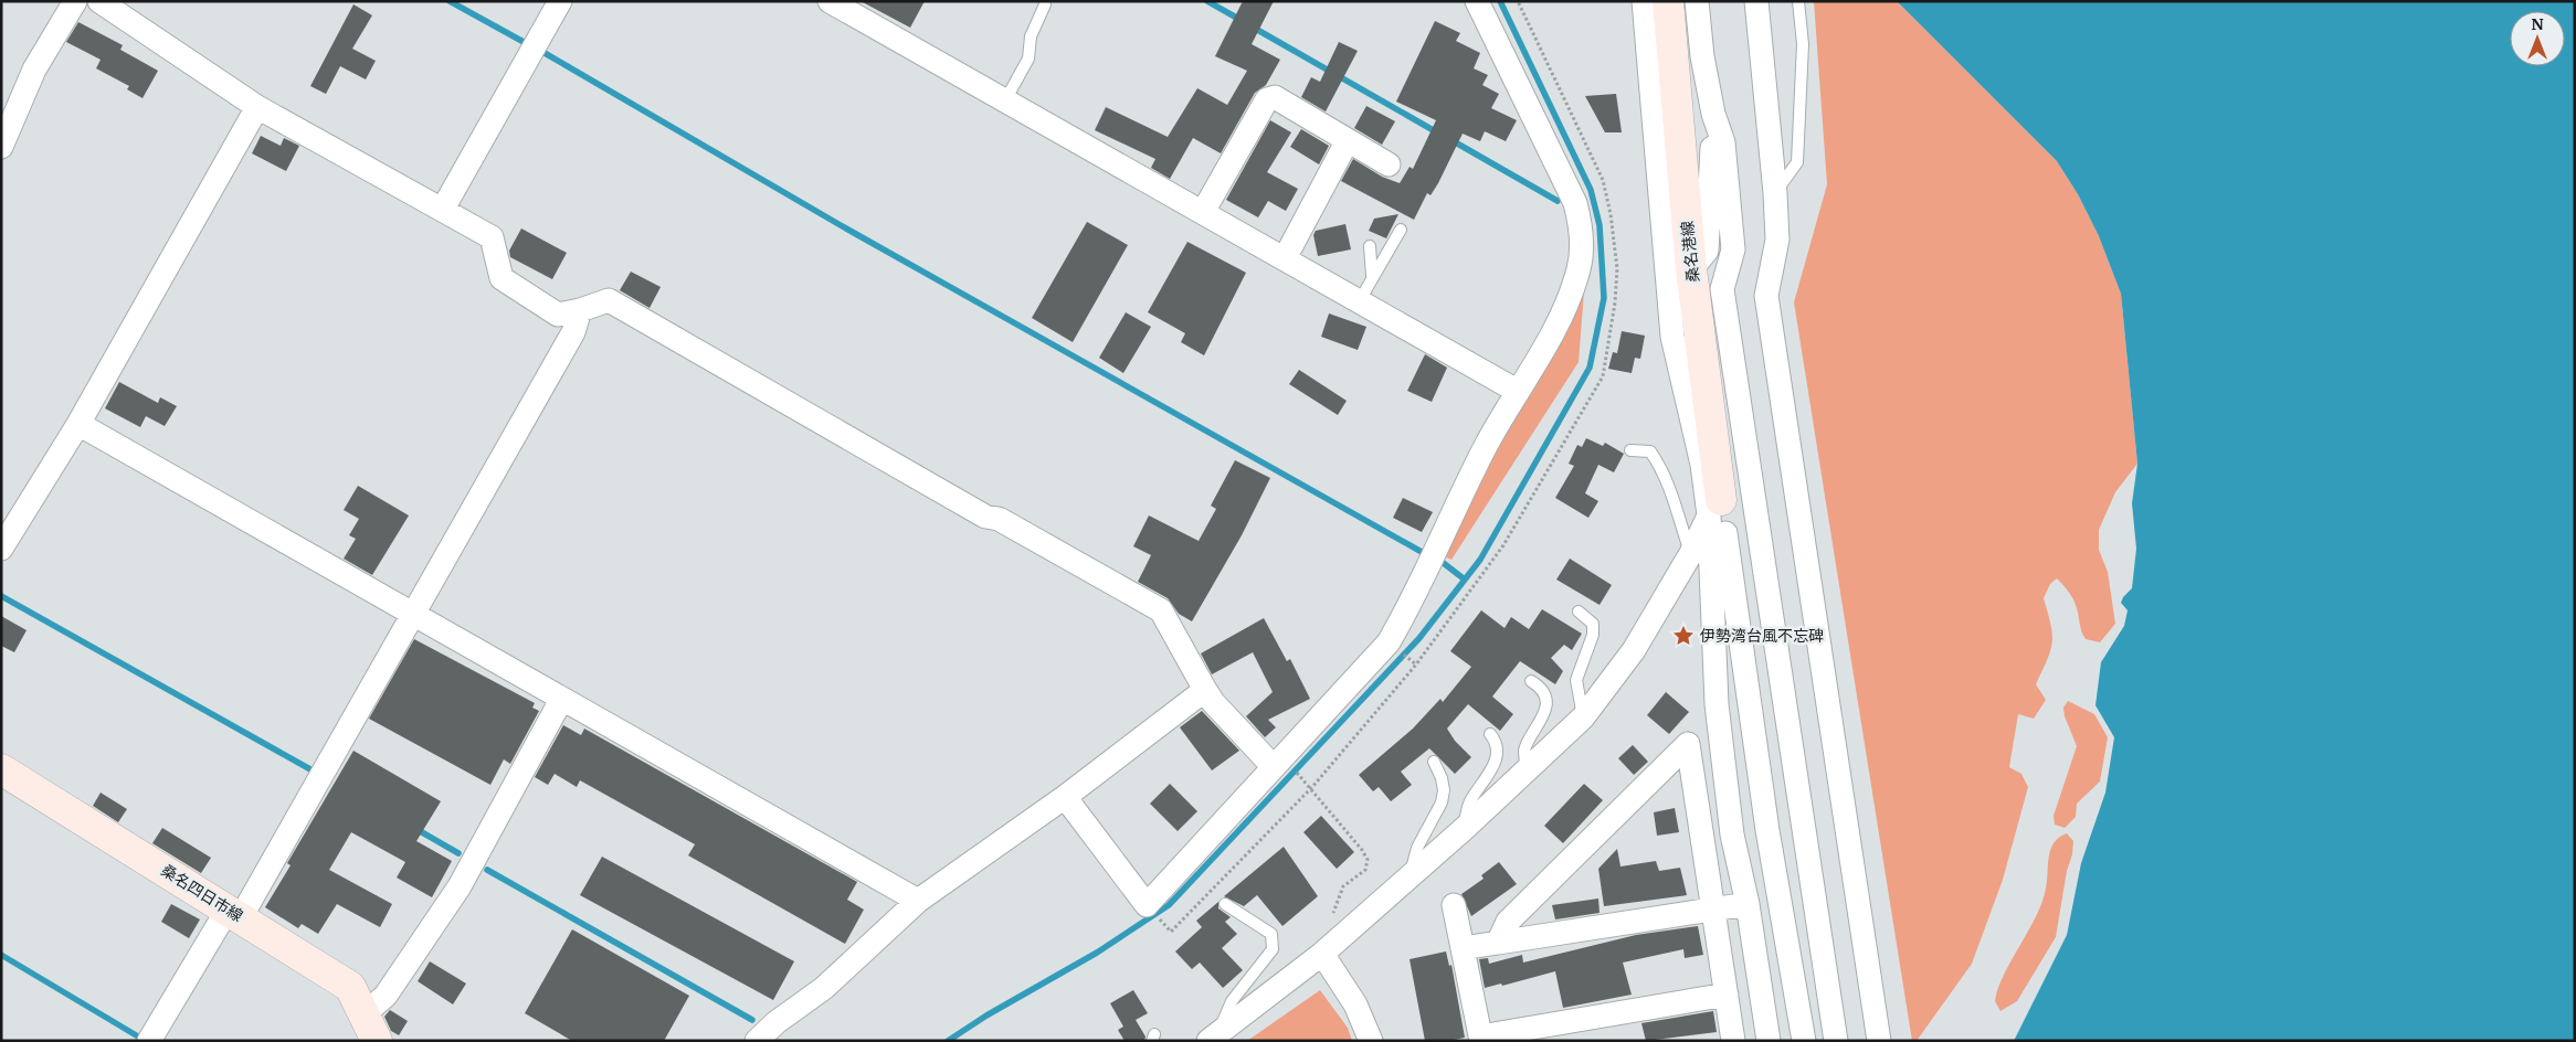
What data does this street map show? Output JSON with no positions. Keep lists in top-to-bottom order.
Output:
{
  "streets": {
    "main road": ["桑名港線", "桑名四日市線"]
  },
  "places": {
    "place": ["伊勢湾台風不忘碑"]
  },
  "north": "top"
}
